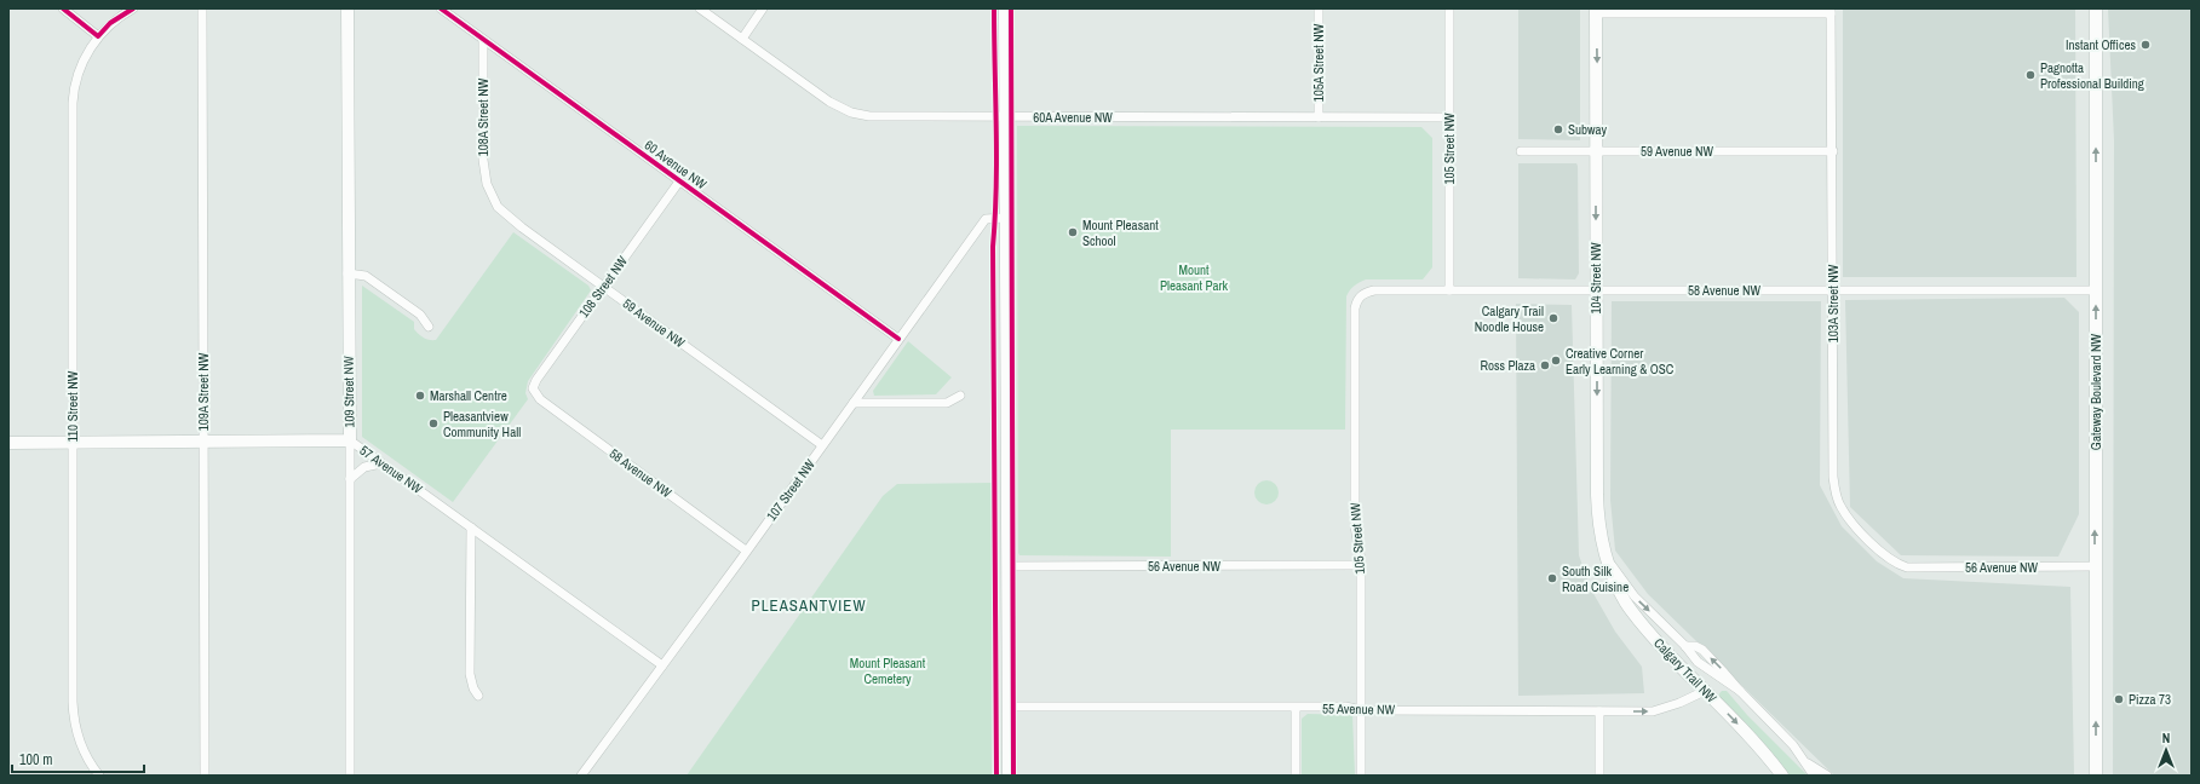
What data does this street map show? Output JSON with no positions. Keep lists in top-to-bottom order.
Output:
{
  "streets": {
    "main road": [
      "104 Street NW",
      "109 Street NW",
      "Gateway Boulevard NW",
      "57 Avenue NW",
      "Calgary Trail NW"
    ],
    "street": [
      "105A Street NW",
      "108A Street NW",
      "60A Avenue NW",
      "105 Street NW",
      "59 Avenue NW",
      "60 Avenue NW",
      "108 Street NW",
      "58 Avenue NW",
      "103A Street NW",
      "109A Street NW",
      "110 Street NW",
      "107 Street NW",
      "56 Avenue NW",
      "55 Avenue NW"
    ]
  },
  "crossings": [
    ["105A Street NW", "60A Avenue NW"],
    ["108A Street NW", "59 Avenue NW"],
    ["108A Street NW", "60 Avenue NW"],
    ["60A Avenue NW", "105 Street NW"],
    ["105 Street NW", "58 Avenue NW"],
    ["105 Street NW", "56 Avenue NW"],
    ["105 Street NW", "55 Avenue NW"],
    ["59 Avenue NW", "104 Street NW"],
    ["59 Avenue NW", "108 Street NW"],
    ["59 Avenue NW", "103A Street NW"],
    ["59 Avenue NW", "107 Street NW"],
    ["60 Avenue NW", "108 Street NW"],
    ["60 Avenue NW", "107 Street NW"],
    ["104 Street NW", "58 Avenue NW"],
    ["104 Street NW", "Calgary Trail NW"],
    ["108 Street NW", "58 Avenue NW"],
    ["58 Avenue NW", "103A Street NW"],
    ["58 Avenue NW", "Gateway Boulevard NW"],
    ["58 Avenue NW", "107 Street NW"],
    ["103A Street NW", "56 Avenue NW"],
    ["109A Street NW", "57 Avenue NW"],
    ["109 Street NW", "57 Avenue NW"],
    ["Gateway Boulevard NW", "56 Avenue NW"],
    ["110 Street NW", "57 Avenue NW"],
    ["57 Avenue NW", "107 Street NW"],
    ["Calgary Trail NW", "55 Avenue NW"]
  ],
  "one_way": ["104 Street NW", "Gateway Boulevard NW", "Calgary Trail NW"],
  "districts": ["PLEASANTVIEW"],
  "parks": ["Mount Pleasant Park", "Mount Pleasant Cemetery"],
  "places": [
    "Instant Offices",
    "Pagnotta Professional Building",
    "Subway",
    "Mount Pleasant School",
    "Calgary Trail Noodle House",
    "Creative Corner Early Learning & OSC",
    "Ross Plaza",
    "Marshall Centre",
    "Pleasantview Community Hall",
    "South Silk Road Cuisine",
    "Pizza 73"
  ],
  "scale_bar": "100 m",
  "north": "top"
}
